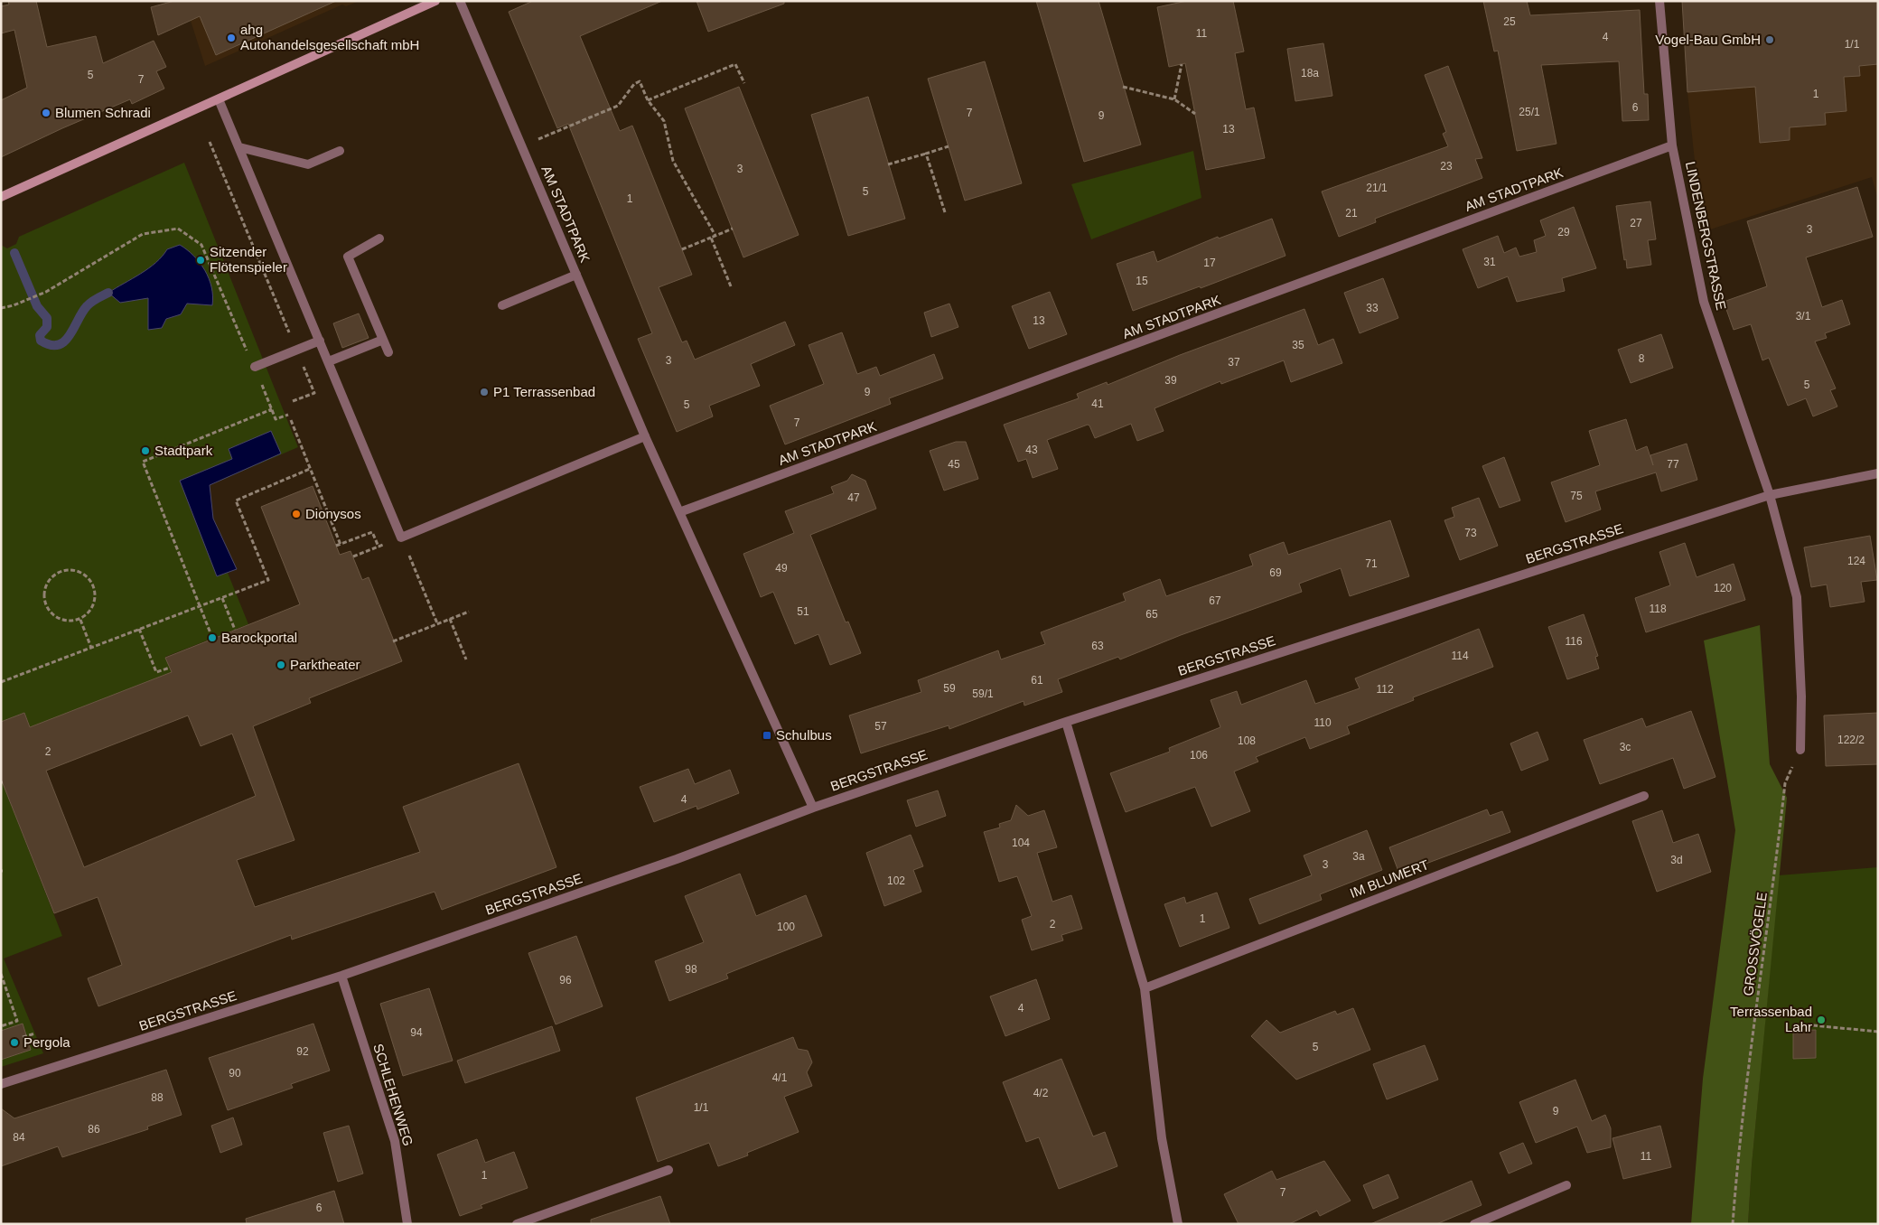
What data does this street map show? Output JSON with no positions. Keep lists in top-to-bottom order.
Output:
{
  "streets": {
    "street": [
      "AM STADTPARK",
      "LINDENBERGSTRASSE",
      "BERGSTRASSE",
      "IM BLUMERT",
      "SCHLEHENWEG"
    ],
    "path": ["GROSSVÖGELE"]
  },
  "crossings": [
    ["AM STADTPARK", "LINDENBERGSTRASSE"],
    ["AM STADTPARK", "BERGSTRASSE"],
    ["LINDENBERGSTRASSE", "BERGSTRASSE"],
    ["BERGSTRASSE", "SCHLEHENWEG"]
  ],
  "places": {
    "other": [
      "ahg Autohandelsgesellschaft mbH",
      "Vogel-Bau GmbH",
      "Blumen Schradi",
      "Sitzender Flötenspieler",
      "P1 Terrassenbad",
      "Stadtpark",
      "Dionysos",
      "Barockportal",
      "Parktheater",
      "Terrassenbad Lahr",
      "Pergola"
    ],
    "transit": ["Schulbus"]
  },
  "house_numbers": [
    "25",
    "11",
    "4",
    "1/1",
    "18a",
    "5",
    "7",
    "1",
    "6",
    "25/1",
    "7",
    "9",
    "13",
    "23",
    "3",
    "21/1",
    "5",
    "1",
    "21",
    "27",
    "3",
    "29",
    "31",
    "17",
    "15",
    "33",
    "3/1",
    "13",
    "35",
    "8",
    "3",
    "37",
    "39",
    "5",
    "9",
    "41",
    "5",
    "7",
    "43",
    "45",
    "77",
    "75",
    "47",
    "73",
    "124",
    "71",
    "49",
    "69",
    "120",
    "67",
    "118",
    "51",
    "65",
    "116",
    "63",
    "114",
    "61",
    "59",
    "112",
    "59/1",
    "110",
    "57",
    "122/2",
    "108",
    "3c",
    "2",
    "106",
    "4",
    "104",
    "3a",
    "3d",
    "3",
    "102",
    "1",
    "2",
    "100",
    "98",
    "96",
    "4",
    "94",
    "5",
    "92",
    "90",
    "4/1",
    "4/2",
    "88",
    "1/1",
    "9",
    "86",
    "84",
    "11",
    "1",
    "7",
    "6"
  ]
}
